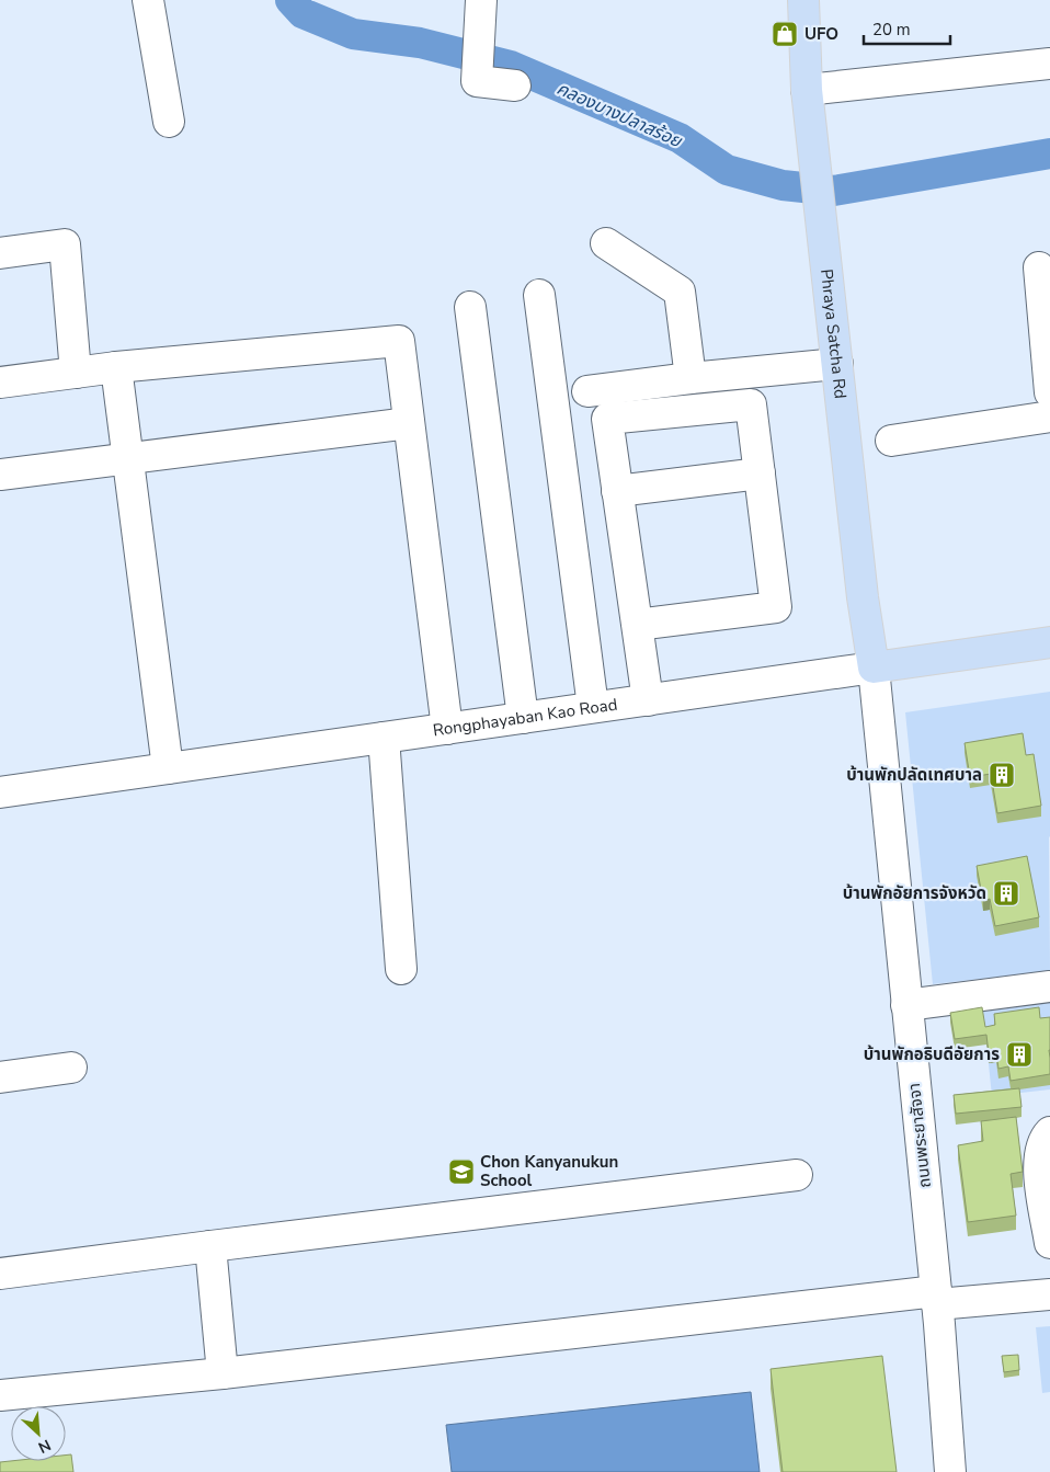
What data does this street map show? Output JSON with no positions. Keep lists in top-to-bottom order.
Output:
{
  "streets": {
    "main road": ["Phraya Satcha Rd", "Rongphayaban Kao Road"],
    "street": ["ถนนพระยาสัจจา"]
  },
  "crossings": [
    ["Phraya Satcha Rd", "Rongphayaban Kao Road"],
    ["Phraya Satcha Rd", "ถนนพระยาสัจจา"],
    ["Rongphayaban Kao Road", "ถนนพระยาสัจจา"]
  ],
  "water": ["คลองบางปลาสร้อย"],
  "places": {
    "shop": ["UFO"],
    "building": ["บ้านพักปลัดเทศบาล", "บ้านพักอัยการจังหวัด", "บ้านพักอธิบดีอัยการ"],
    "school or university": ["Chon Kanyanukun School"]
  },
  "scale_bar": "20 m",
  "north": "bottom right"
}
